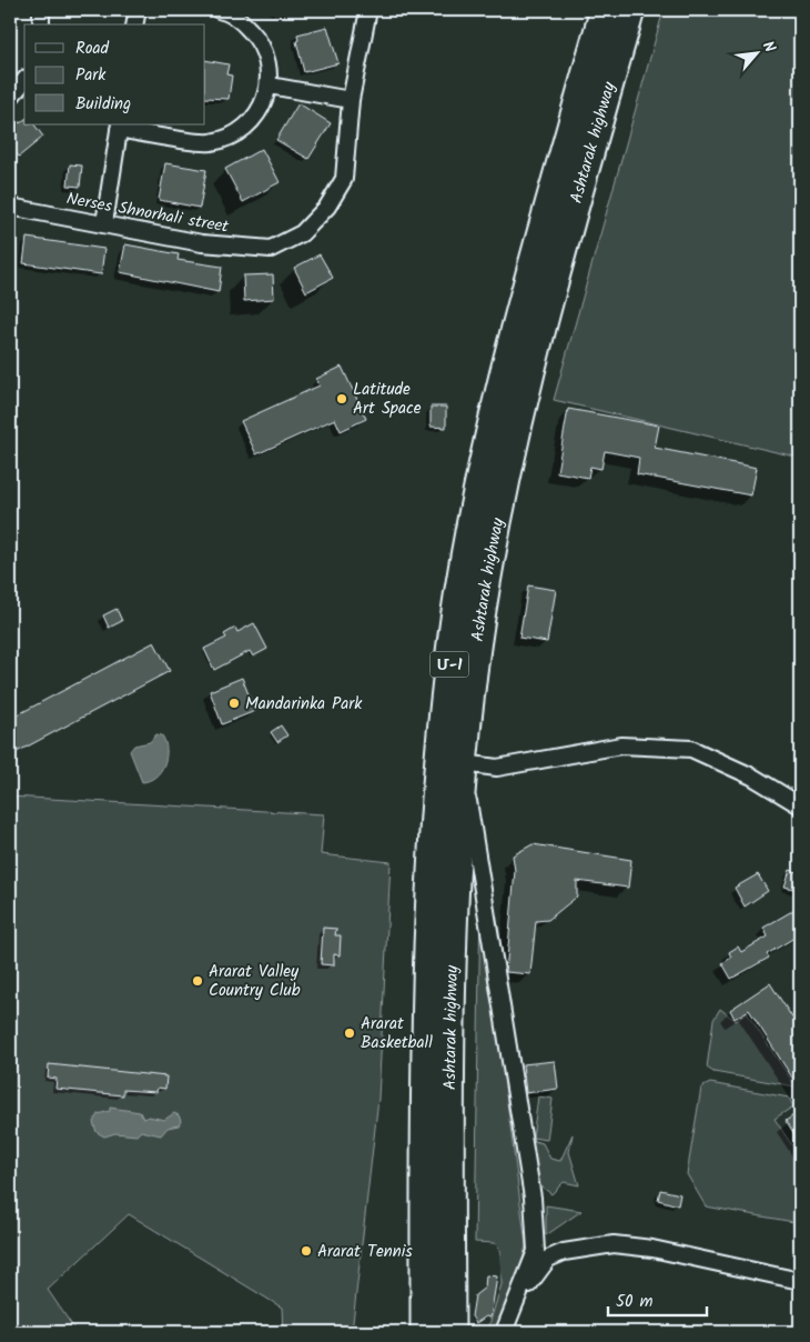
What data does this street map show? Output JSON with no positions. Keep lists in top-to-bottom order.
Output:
{
  "streets": {
    "highway": ["Ashtarak highway", "Մ-1"],
    "street": ["Nerses Shnorhali street"]
  },
  "places": [
    "Latitude Art Space",
    "Mandarinka Park",
    "Ararat Valley Country Club",
    "Ararat Basketball",
    "Ararat Tennis"
  ],
  "legend": ["Road", "Park", "Building"],
  "scale_bar": "50 m",
  "north": "top right"
}
